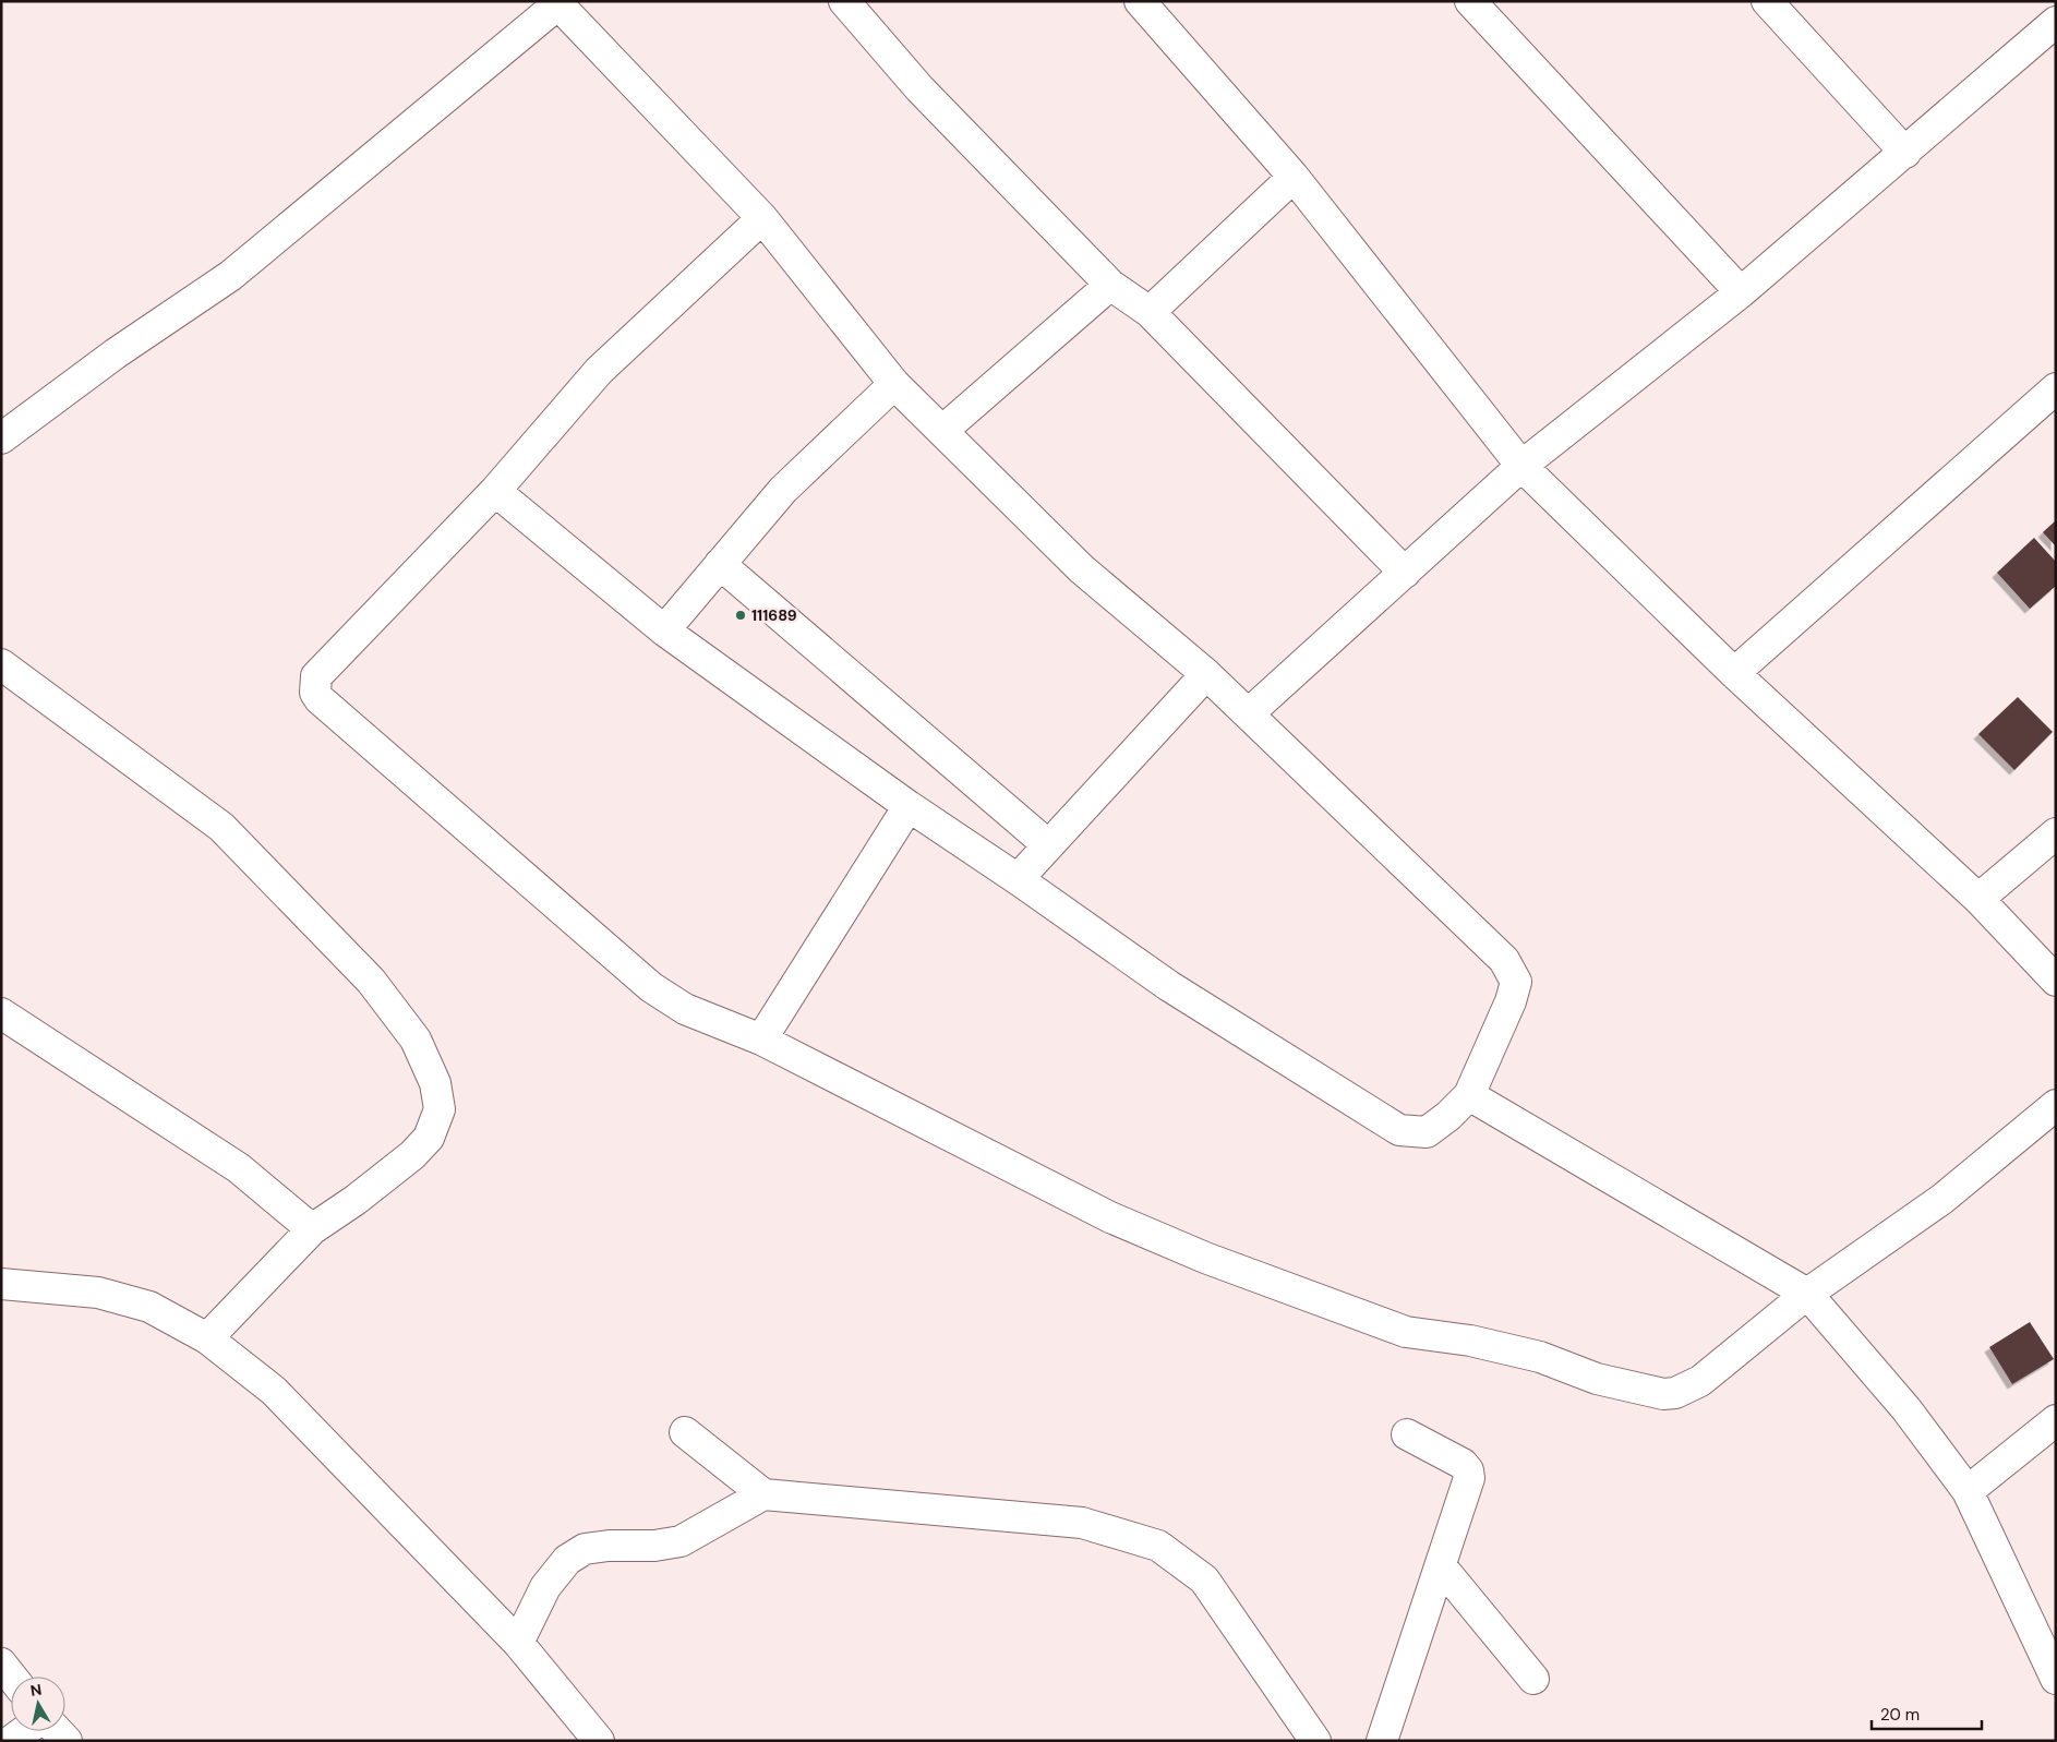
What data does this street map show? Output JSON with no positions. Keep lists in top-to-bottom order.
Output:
{
  "places": ["111689"],
  "scale_bar": "20 m",
  "north": "top"
}
